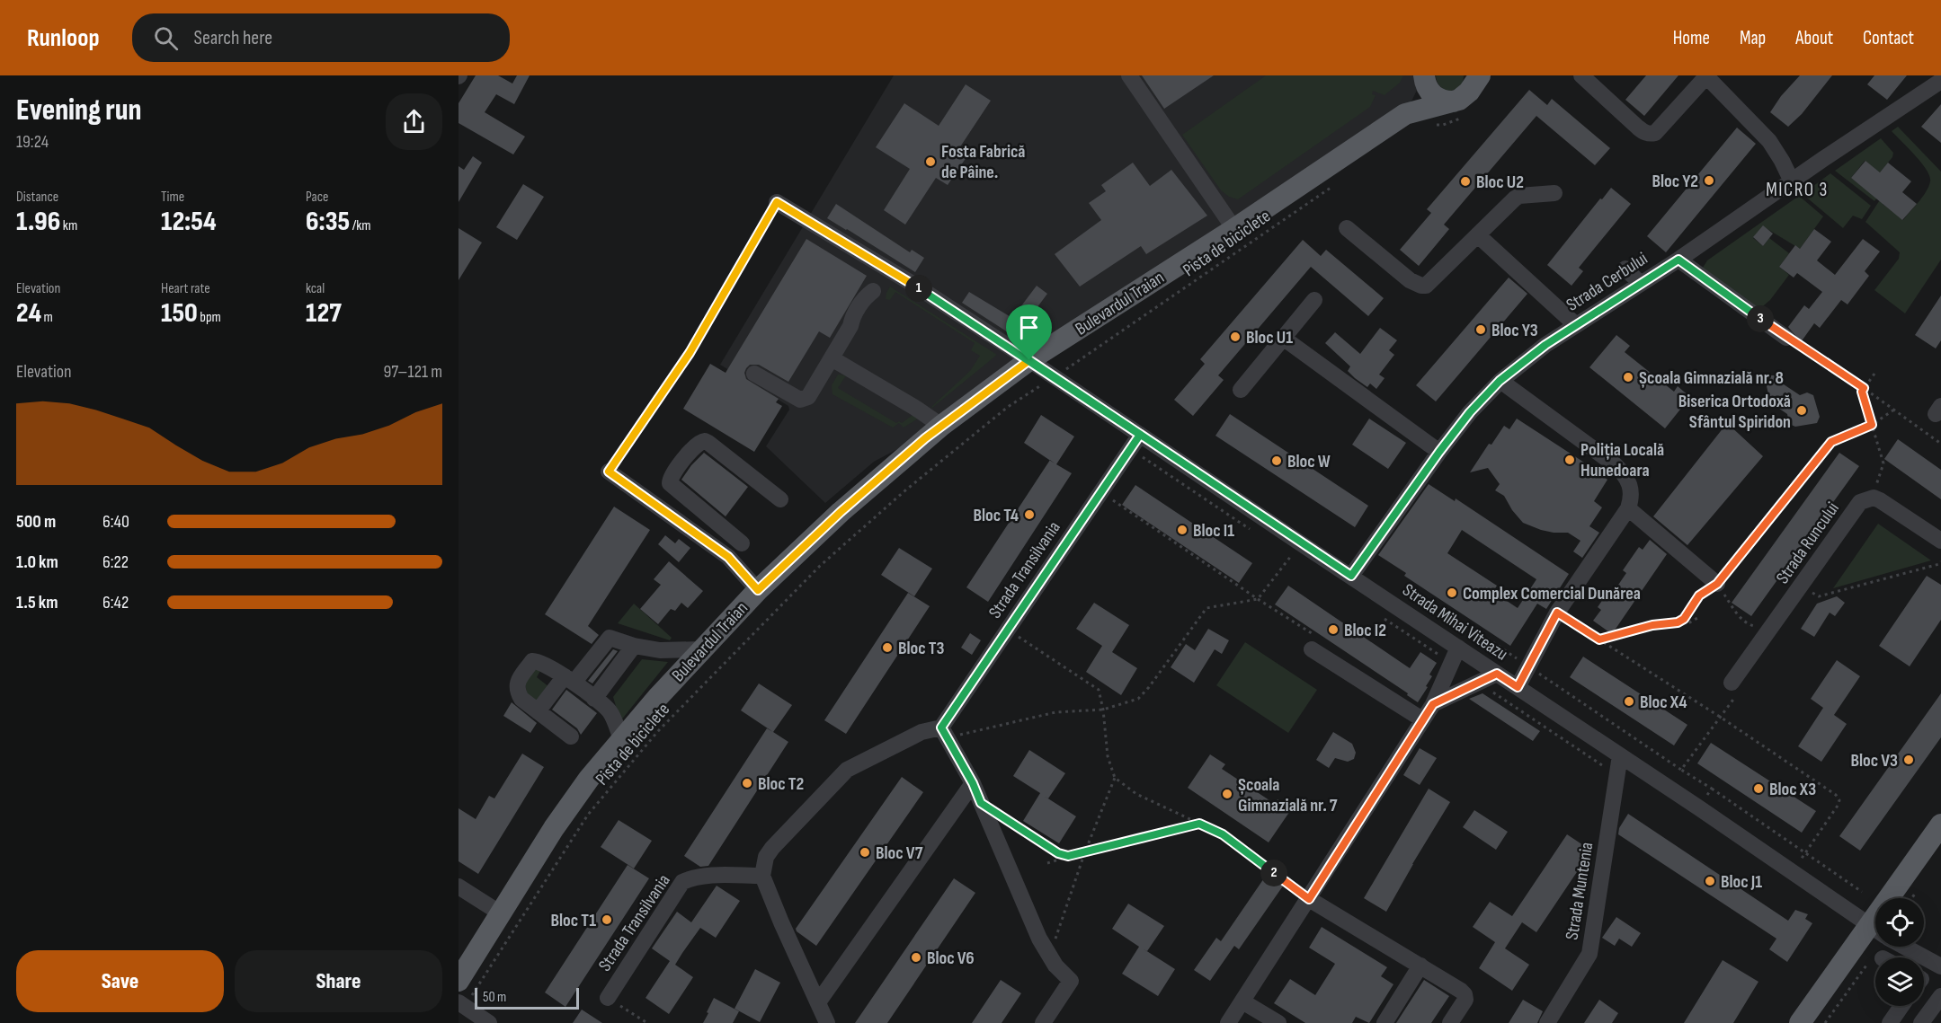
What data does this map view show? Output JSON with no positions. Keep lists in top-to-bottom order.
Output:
{
  "streets": {
    "main road": ["Bulevardul Traian"],
    "street": [
      "Strada Cerbului",
      "Strada Runcului",
      "Strada Transilvania",
      "Strada Mihai Viteazu",
      "Strada Muntenia"
    ],
    "path": ["Pista de biciclete"]
  },
  "crossings": [
    ["Pista de biciclete", "Strada Mihai Viteazu"],
    ["Strada Cerbului", "Strada Mihai Viteazu"],
    ["Bulevardul Traian", "Strada Mihai Viteazu"],
    ["Strada Transilvania", "Strada Mihai Viteazu"],
    ["Strada Mihai Viteazu", "Strada Muntenia"]
  ],
  "districts": ["MICRO 3"],
  "places": [
    "Fosta Fabrică de Pâine.",
    "Bloc Y2",
    "Bloc U2",
    "Bloc Y3",
    "Bloc U1",
    "Școala Gimnazială nr. 8",
    "Biserica Ortodoxă Sfântul Spiridon",
    "Poliția Locală Hunedoara",
    "Bloc W",
    "Bloc T4",
    "Bloc I1",
    "Complex Comercial Dunărea",
    "Bloc I2",
    "Bloc T3",
    "Bloc X4",
    "Bloc V3",
    "Bloc T2",
    "Bloc X3",
    "Școala Gimnazială nr. 7",
    "Bloc V7",
    "Bloc J1",
    "Bloc T1",
    "Bloc V6"
  ],
  "scale_bar": "50 m",
  "page": {
    "header": "Runloop",
    "search": "Search here",
    "nav": [
      "Home",
      "Map",
      "About",
      "Contact"
    ],
    "heading": ["Evening run", "19:24"],
    "stats": [
      ["Distance", "1.96 km"],
      ["Time", "12:54"],
      ["Pace", "6:35 /km"],
      ["Elevation", "24 m"],
      ["Heart rate", "150 bpm"],
      ["kcal", "127"]
    ],
    "pins": ["1", "3", "2"],
    "chart": ["Elevation", "97–121 m"],
    "list": [
      {
        "name": "500 m",
        "note": "6:40"
      },
      {
        "name": "1.0 km",
        "note": "6:22"
      },
      {
        "name": "1.5 km",
        "note": "6:42"
      }
    ],
    "buttons": ["Save", "Share"],
    "scale": "50 m"
  }
}
